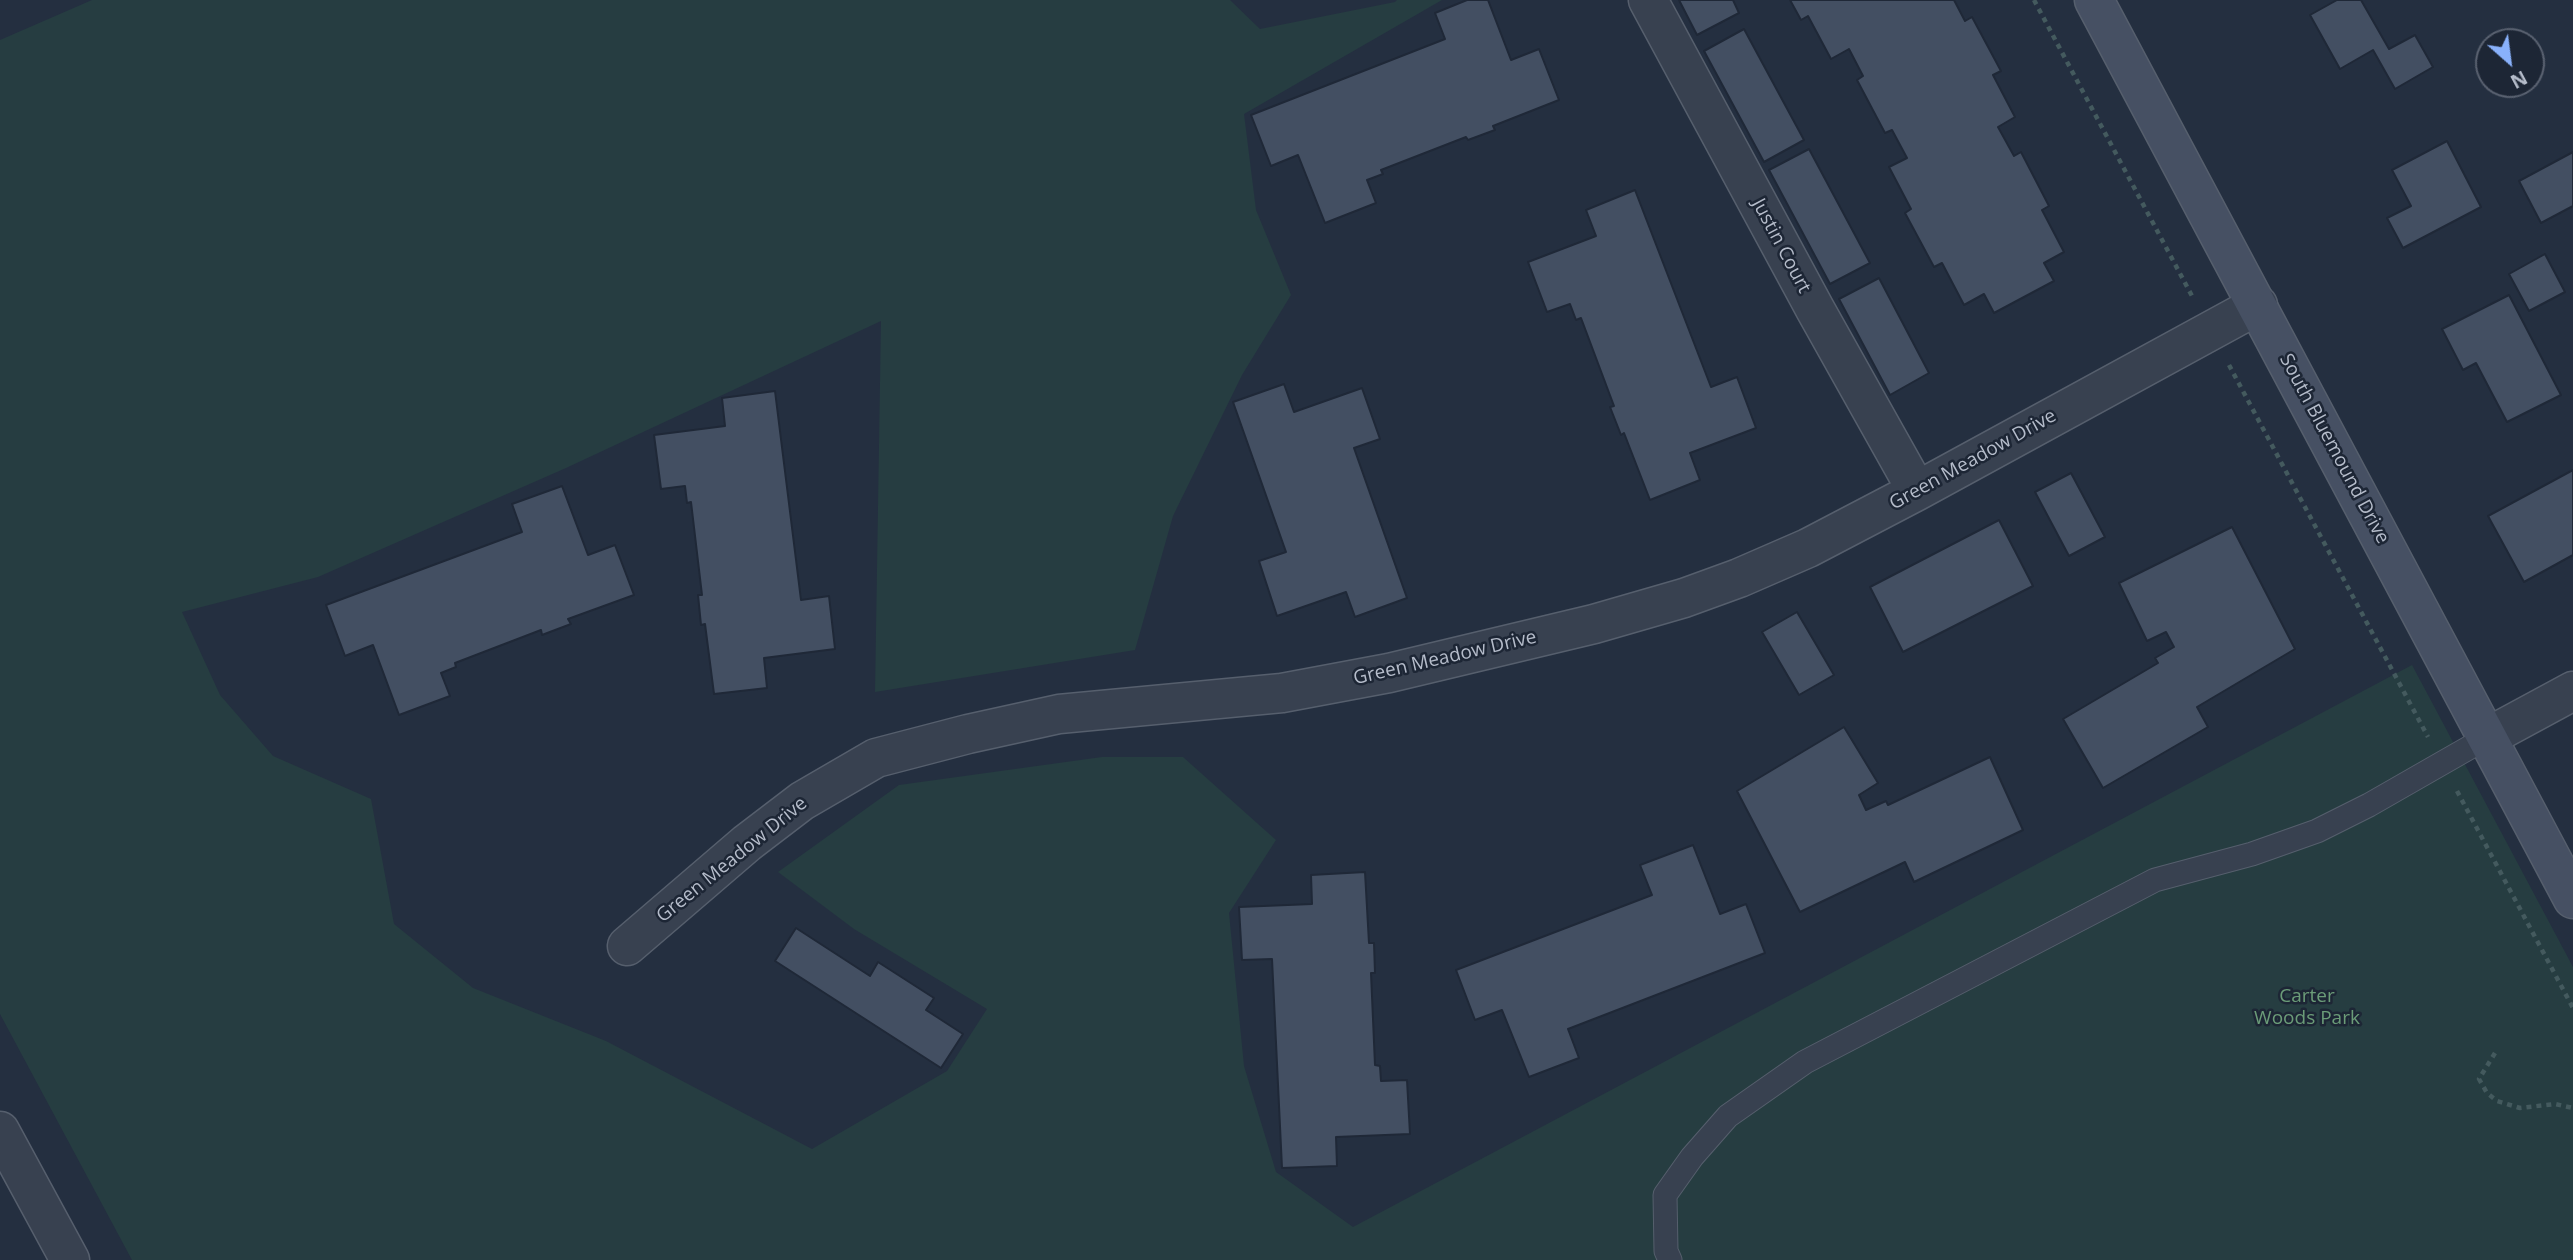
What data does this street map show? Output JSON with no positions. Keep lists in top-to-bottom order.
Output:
{
  "streets": {
    "main road": ["South Bluemound Drive"],
    "street": ["Justin Court", "Green Meadow Drive"]
  },
  "crossings": [
    ["Justin Court", "Green Meadow Drive"],
    ["South Bluemound Drive", "Green Meadow Drive"]
  ],
  "parks": ["Carter Woods Park"],
  "north": "bottom right"
}
